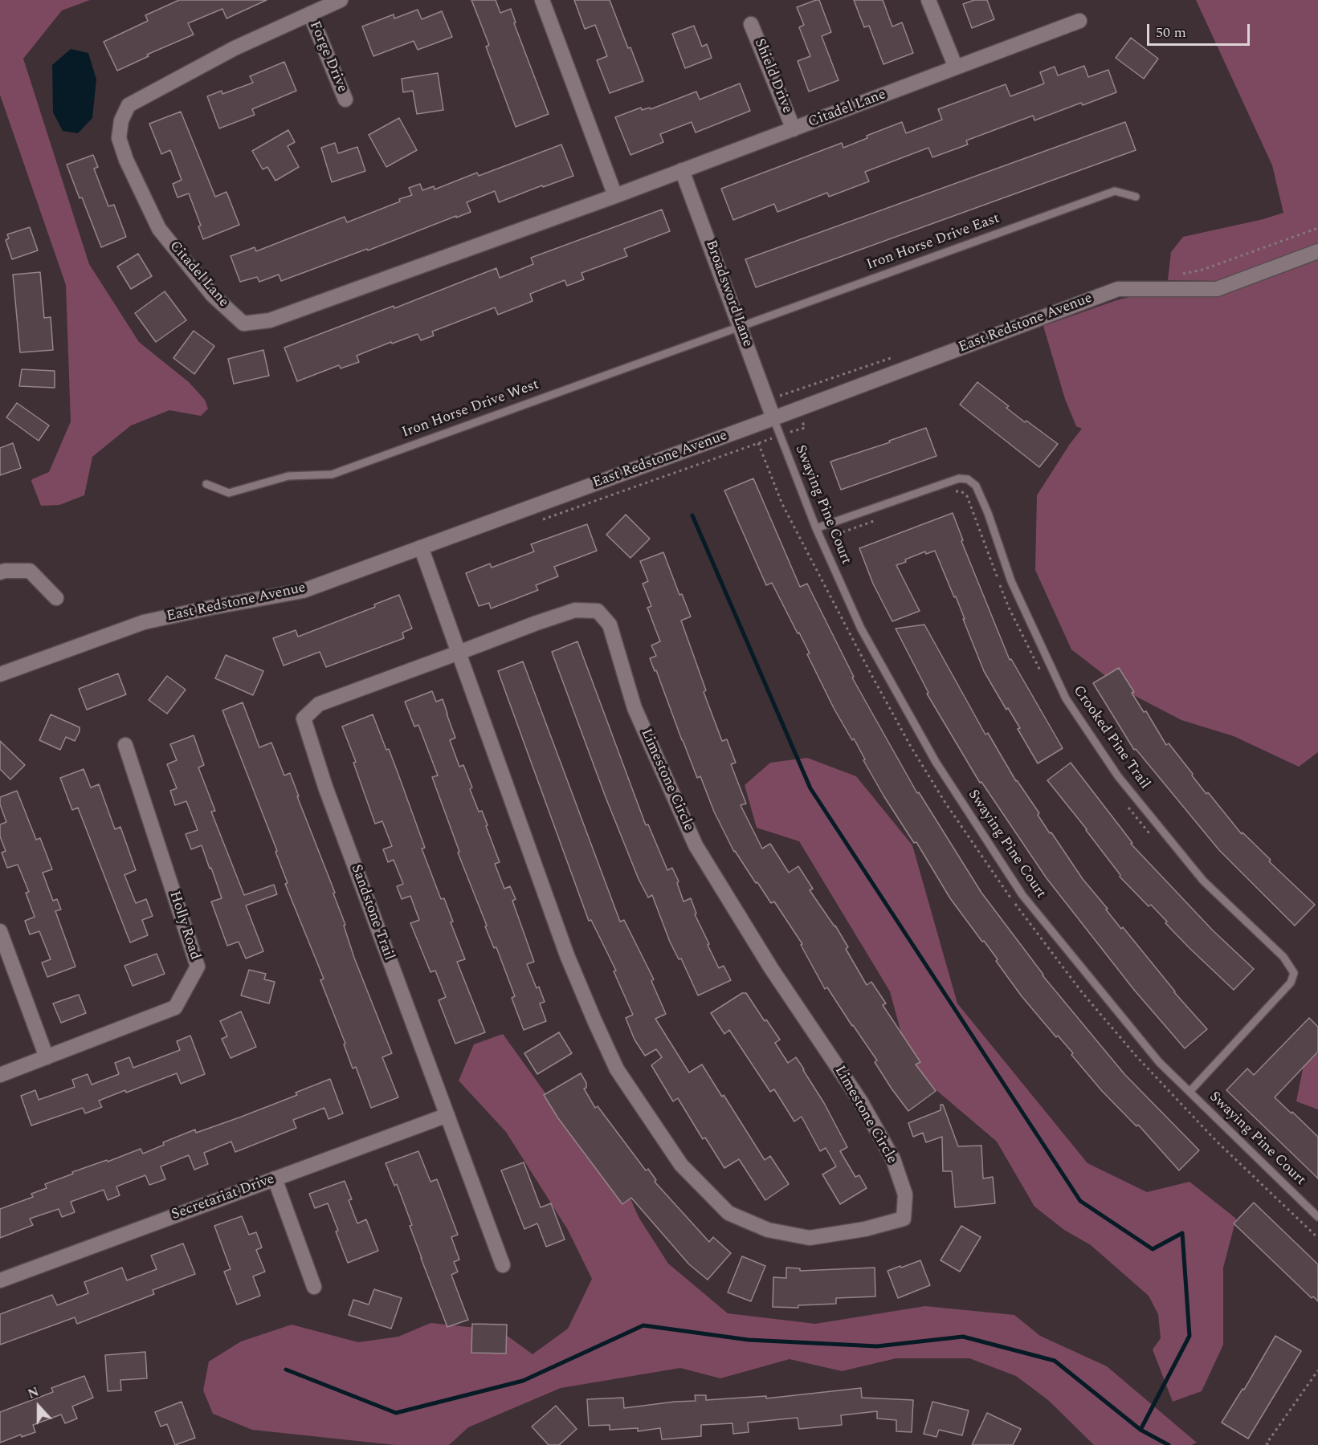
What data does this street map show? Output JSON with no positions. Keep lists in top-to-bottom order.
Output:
{
  "streets": {
    "street": [
      "Forge Drive",
      "Shield Drive",
      "Citadel Lane",
      "Broadsword Lane",
      "East Redstone Avenue",
      "Limestone Circle",
      "Sandstone Trail",
      "Holly Road",
      "Secretariat Drive"
    ],
    "lane": [
      "Iron Horse Drive East",
      "Iron Horse Drive West",
      "Swaying Pine Court",
      "Crooked Pine Trail"
    ]
  },
  "crossings": [
    ["Forge Drive", "Citadel Lane"],
    ["Shield Drive", "Citadel Lane"],
    ["Citadel Lane", "Broadsword Lane"],
    ["Iron Horse Drive East", "Broadsword Lane"],
    ["Iron Horse Drive East", "Iron Horse Drive West"],
    ["Broadsword Lane", "East Redstone Avenue"],
    ["Broadsword Lane", "Iron Horse Drive West"],
    ["Broadsword Lane", "Swaying Pine Court"],
    ["East Redstone Avenue", "Swaying Pine Court"],
    ["East Redstone Avenue", "Limestone Circle"],
    ["Swaying Pine Court", "Crooked Pine Trail"],
    ["Limestone Circle", "Sandstone Trail"],
    ["Sandstone Trail", "Secretariat Drive"]
  ],
  "scale_bar": "50 m",
  "north": "top"
}
